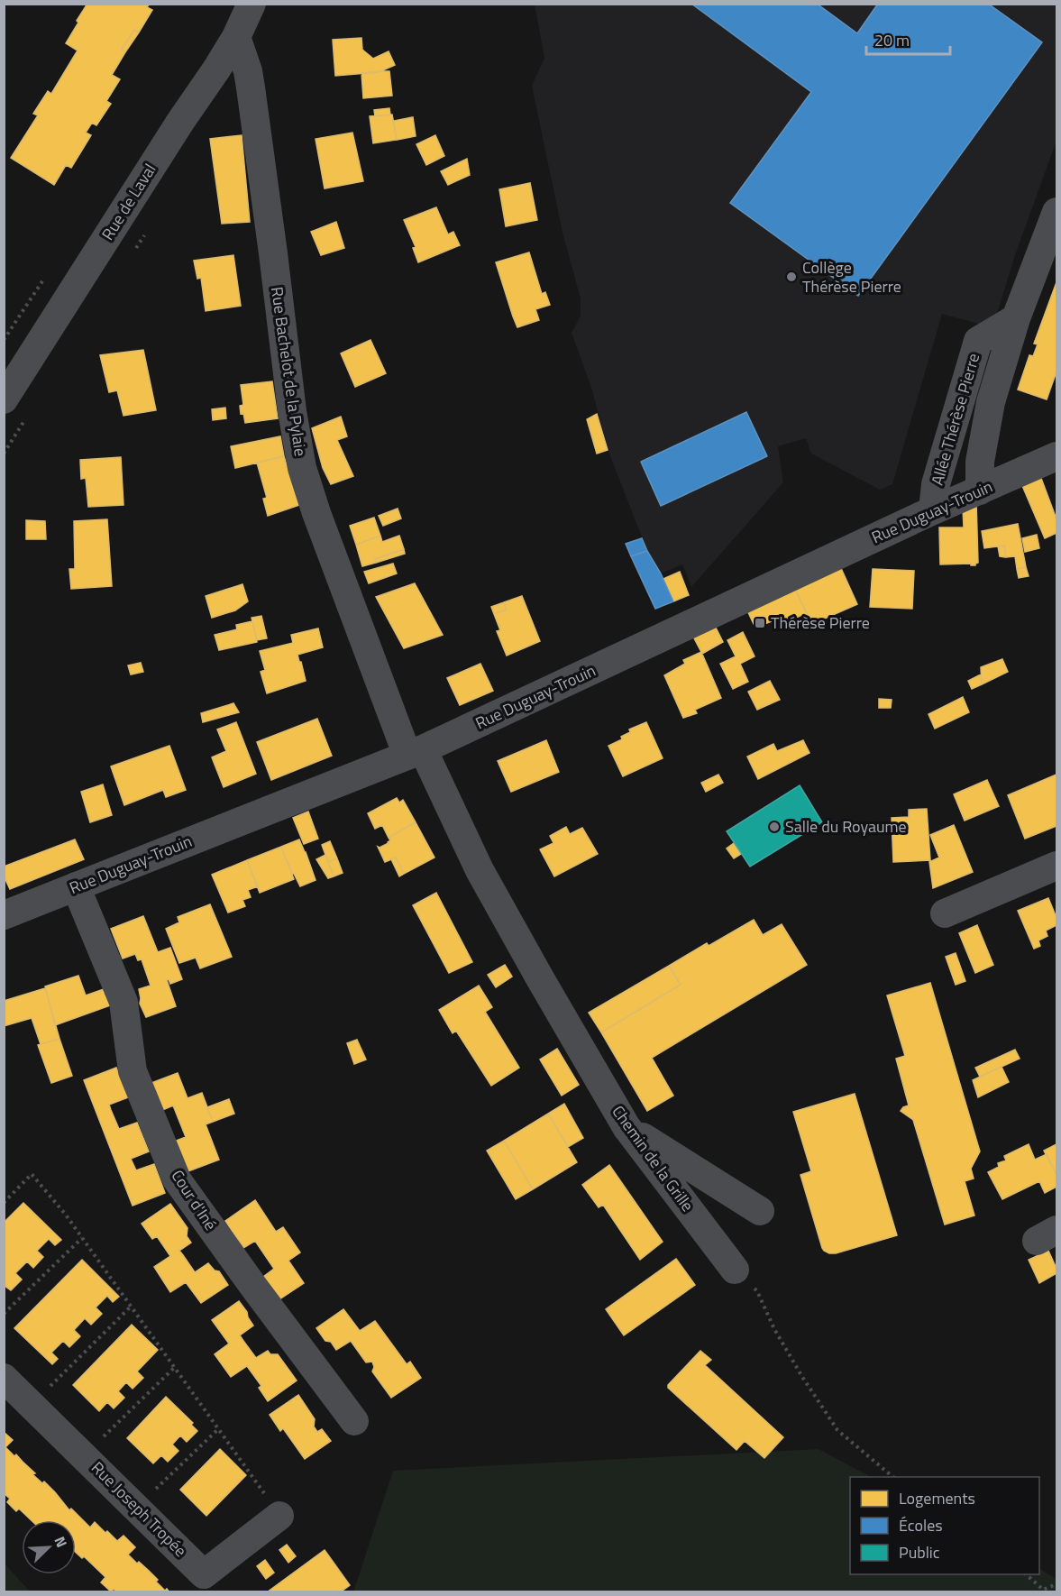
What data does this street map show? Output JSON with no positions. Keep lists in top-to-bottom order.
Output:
{
  "streets": {
    "street": [
      "Rue de Laval",
      "Rue Bachelot de la Pylaie",
      "Allée Thérèse Pierre",
      "Rue Duguay-Trouin",
      "Chemin de la Grille",
      "Cour d'Iné",
      "Rue Joseph Tropée"
    ]
  },
  "crossings": [
    ["Rue de Laval", "Rue Bachelot de la Pylaie"],
    ["Rue Bachelot de la Pylaie", "Rue Duguay-Trouin"],
    ["Rue Bachelot de la Pylaie", "Chemin de la Grille"],
    ["Allée Thérèse Pierre", "Rue Duguay-Trouin"],
    ["Rue Duguay-Trouin", "Chemin de la Grille"],
    ["Rue Duguay-Trouin", "Cour d'Iné"]
  ],
  "places": {
    "other": ["Collège Thérèse Pierre", "Salle du Royaume"],
    "transit": ["Thérèse Pierre"]
  },
  "legend": ["Logements", "Écoles", "Public"],
  "scale_bar": "20 m",
  "north": "top right"
}
